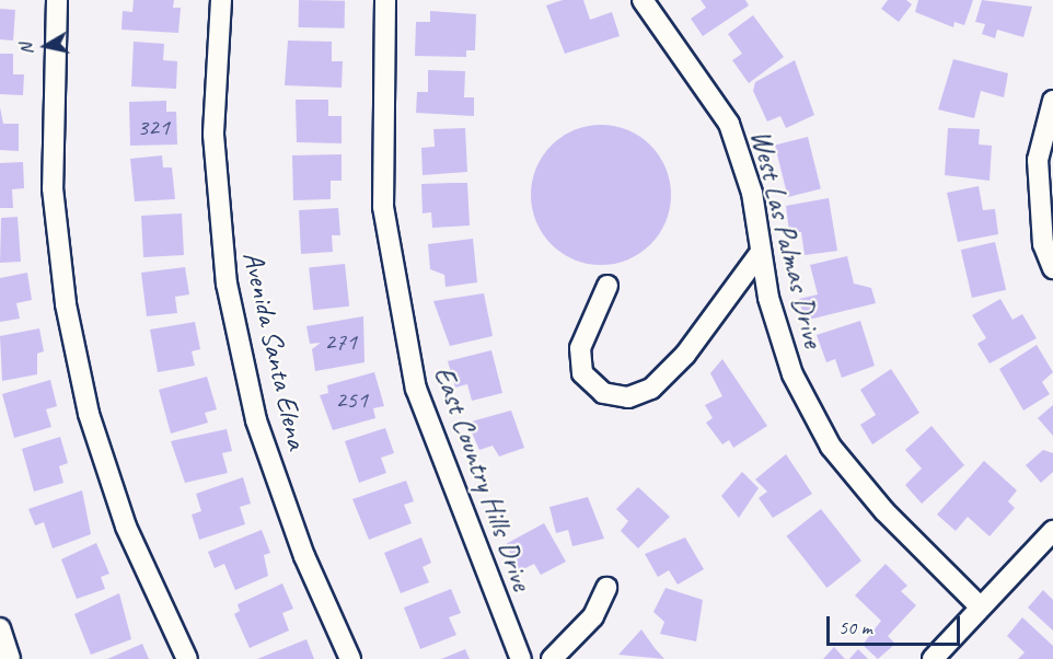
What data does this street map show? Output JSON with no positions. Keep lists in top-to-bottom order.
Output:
{
  "streets": {
    "street": ["West Las Palmas Drive", "Avenida Santa Elena", "East Country Hills Drive"]
  },
  "house_numbers": ["321", "271", "251"],
  "scale_bar": "50 m",
  "north": "left"
}
